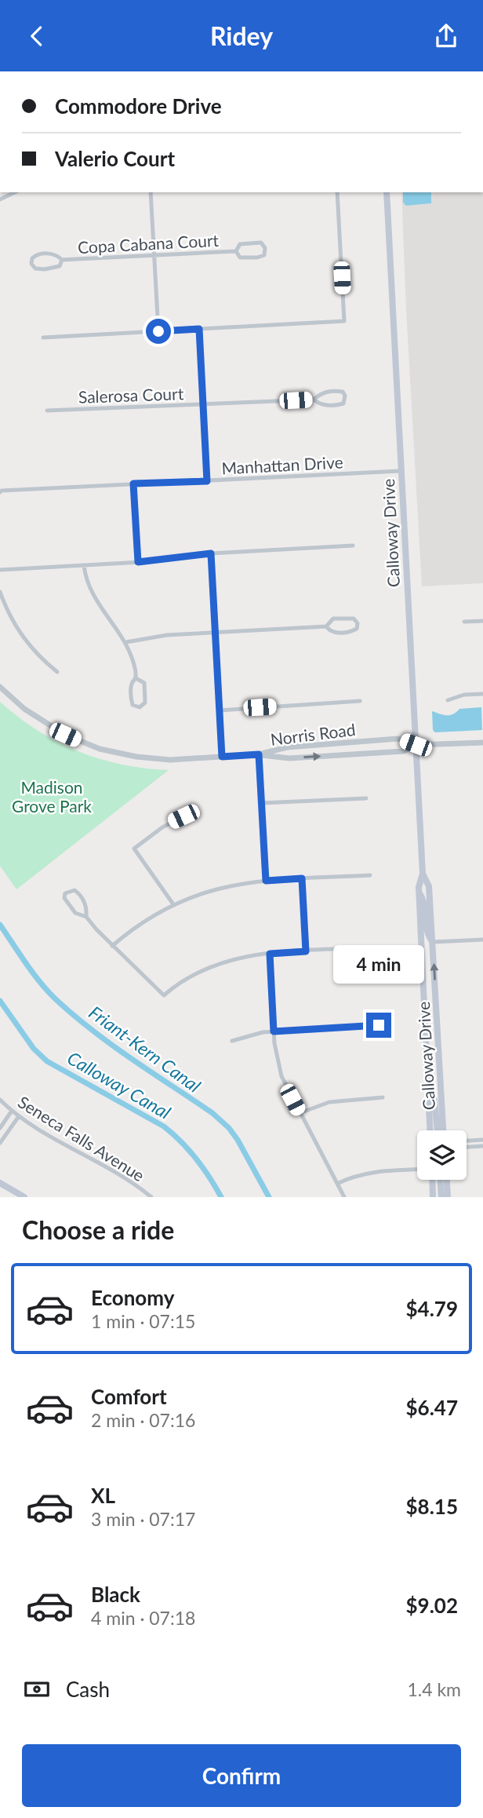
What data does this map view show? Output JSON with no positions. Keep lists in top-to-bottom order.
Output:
{
  "streets": {
    "main road": ["Calloway Drive"],
    "street": [
      "Copa Cabana Court",
      "Salerosa Court",
      "Manhattan Drive",
      "Norris Road",
      "Seneca Falls Avenue"
    ]
  },
  "crossings": [
    ["Manhattan Drive", "Calloway Drive"],
    ["Calloway Drive", "Norris Road"]
  ],
  "water": ["Friant-Kern Canal", "Calloway Canal"],
  "parks": ["Madison Grove Park"],
  "page": {
    "header": "Ridey",
    "banner": ["Commodore Drive", "Valerio Court"],
    "bubble": "4 min",
    "heading": "Choose a ride",
    "list": [
      {
        "name": "Economy",
        "note": "1 min · 07:15",
        "value": "$4.79"
      },
      {
        "name": "Comfort",
        "note": "2 min · 07:16",
        "value": "$6.47"
      },
      {
        "name": "XL",
        "note": "3 min · 07:17",
        "value": "$8.15"
      },
      {
        "name": "Black",
        "note": "4 min · 07:18",
        "value": "$9.02"
      }
    ],
    "pay": ["Cash", "1.4 km"],
    "buttons": "Confirm"
  }
}
